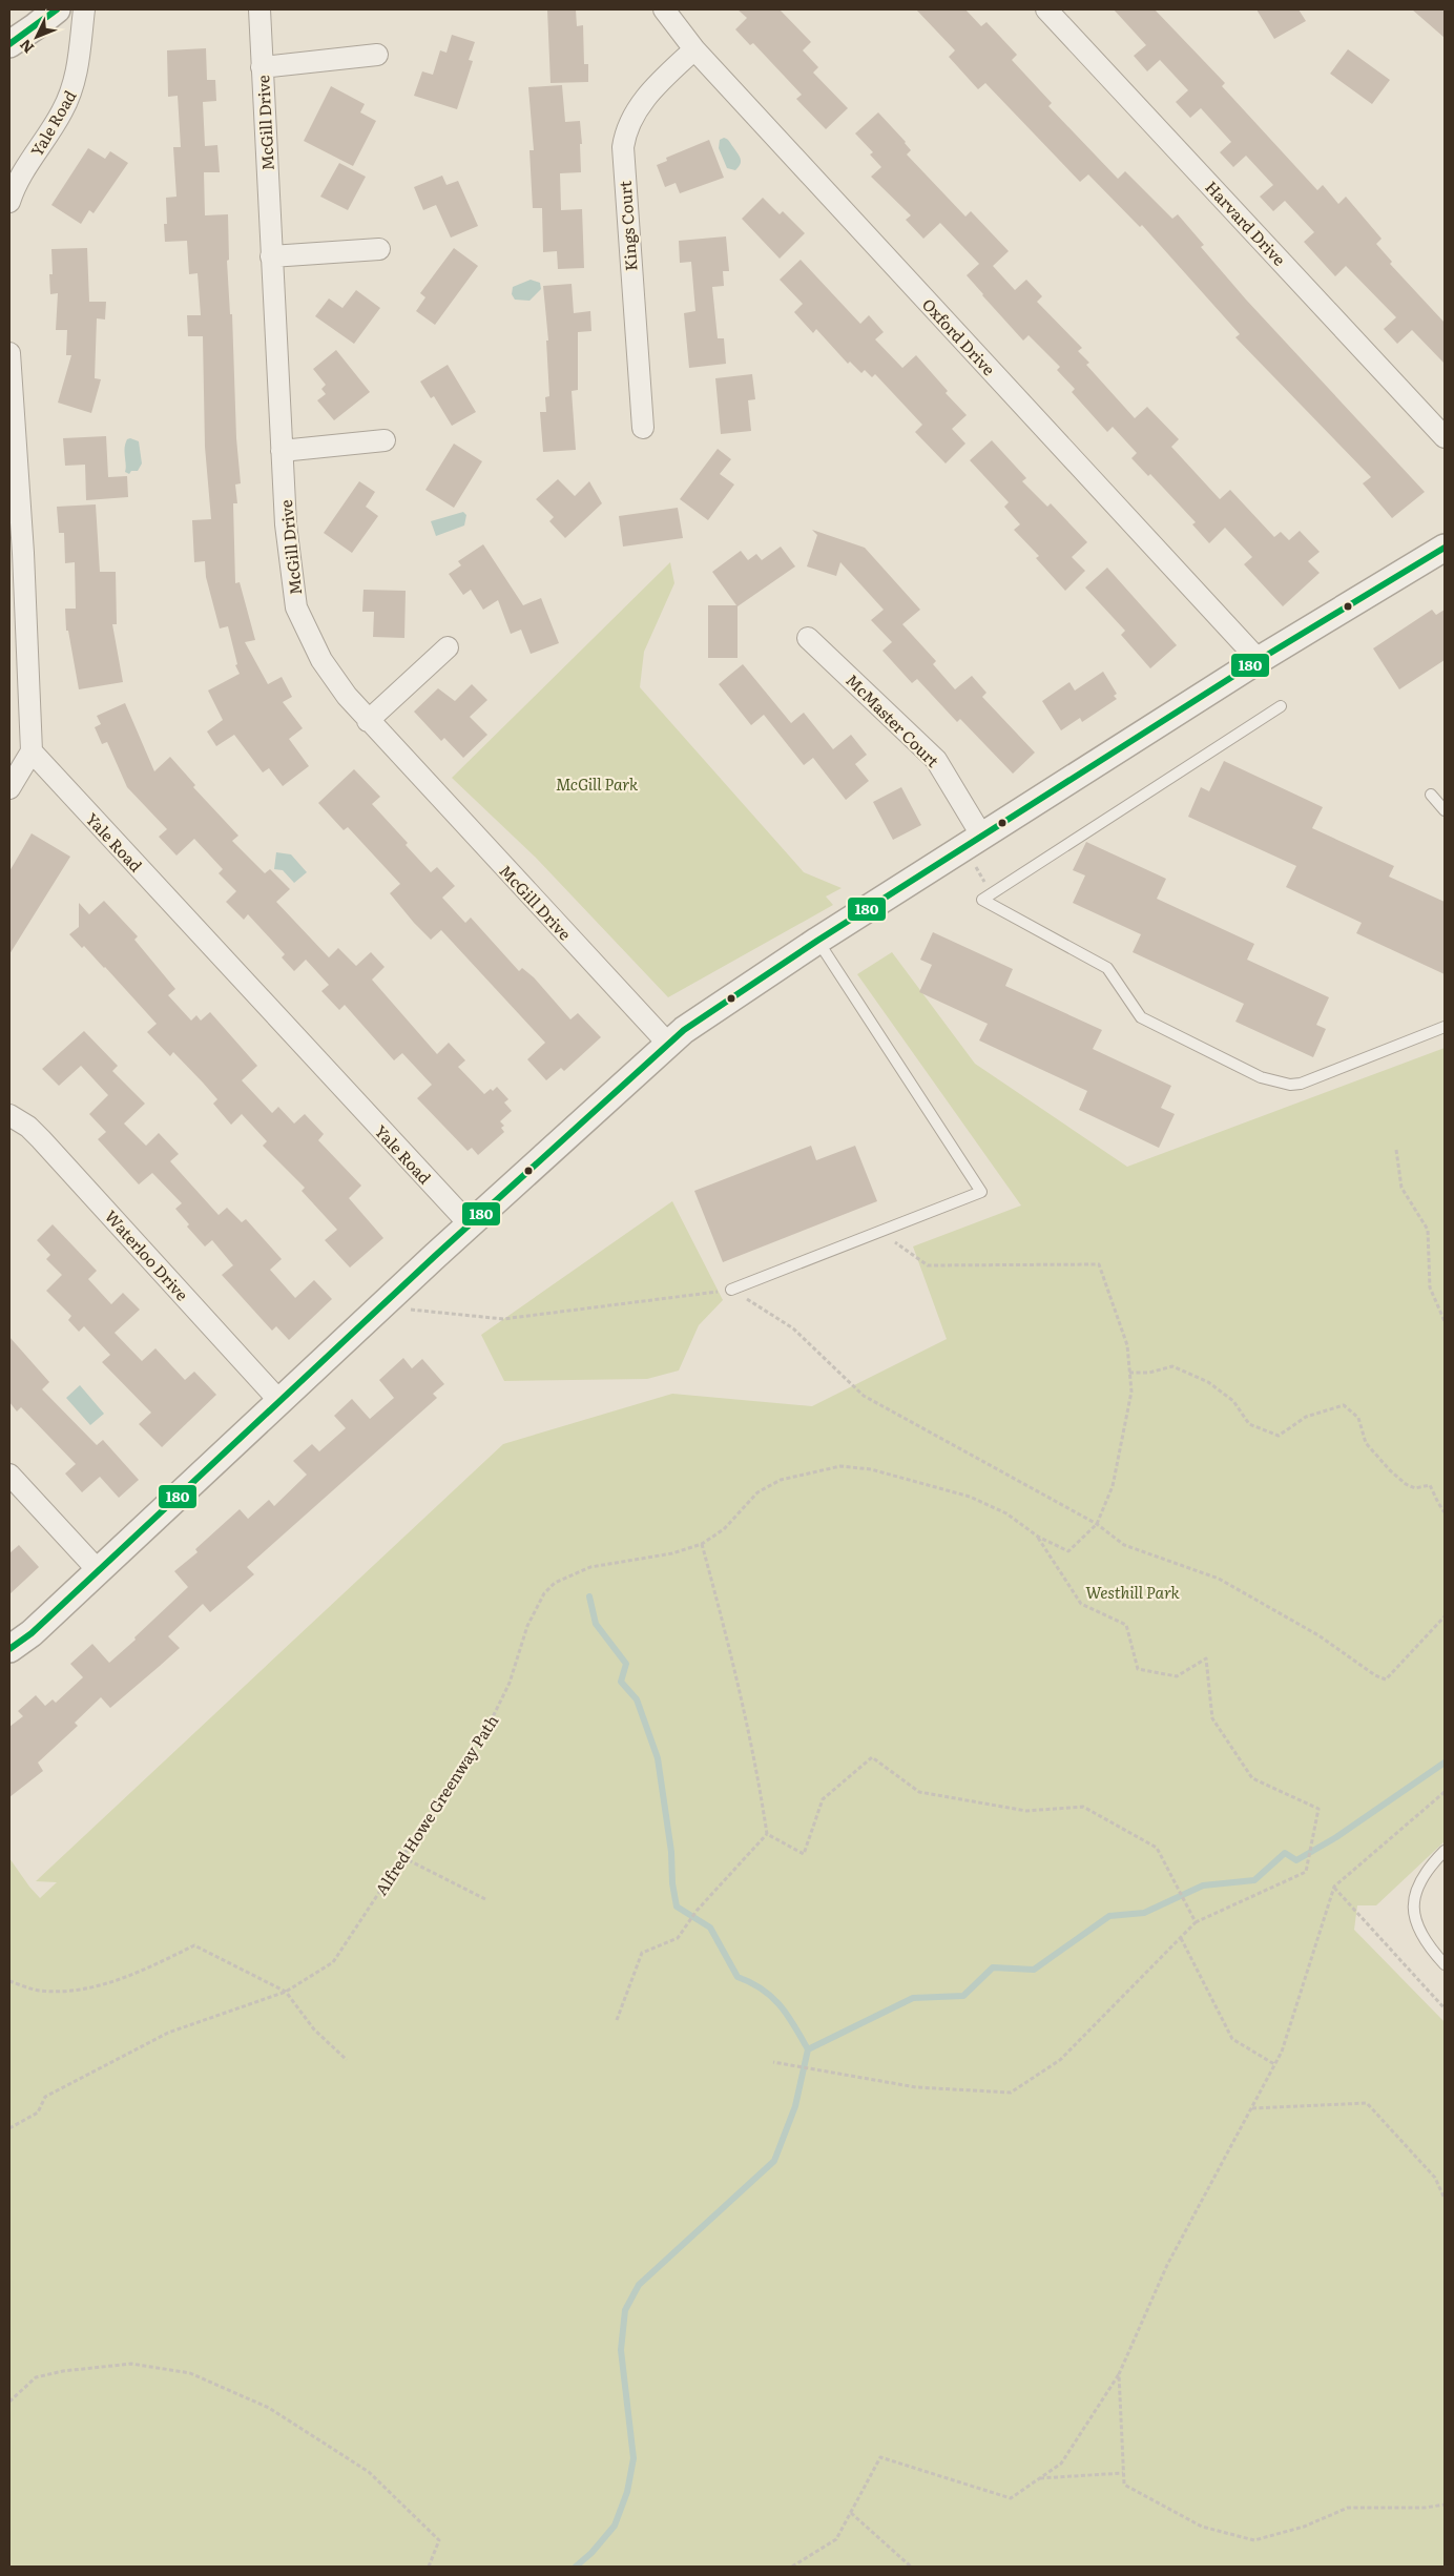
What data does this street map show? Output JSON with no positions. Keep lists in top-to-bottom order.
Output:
{
  "streets": {
    "street": [
      "Yale Road",
      "McGill Drive",
      "Harvard Drive",
      "Kings Court",
      "Oxford Drive",
      "McMaster Court",
      "Waterloo Drive"
    ],
    "path": ["Alfred Howe Greenway Path"]
  },
  "crossings": [
    ["Kings Court", "Oxford Drive"]
  ],
  "parks": ["McGill Park", "Westhill Park"],
  "lines": ["transit line 180"],
  "north": "bottom left"
}
